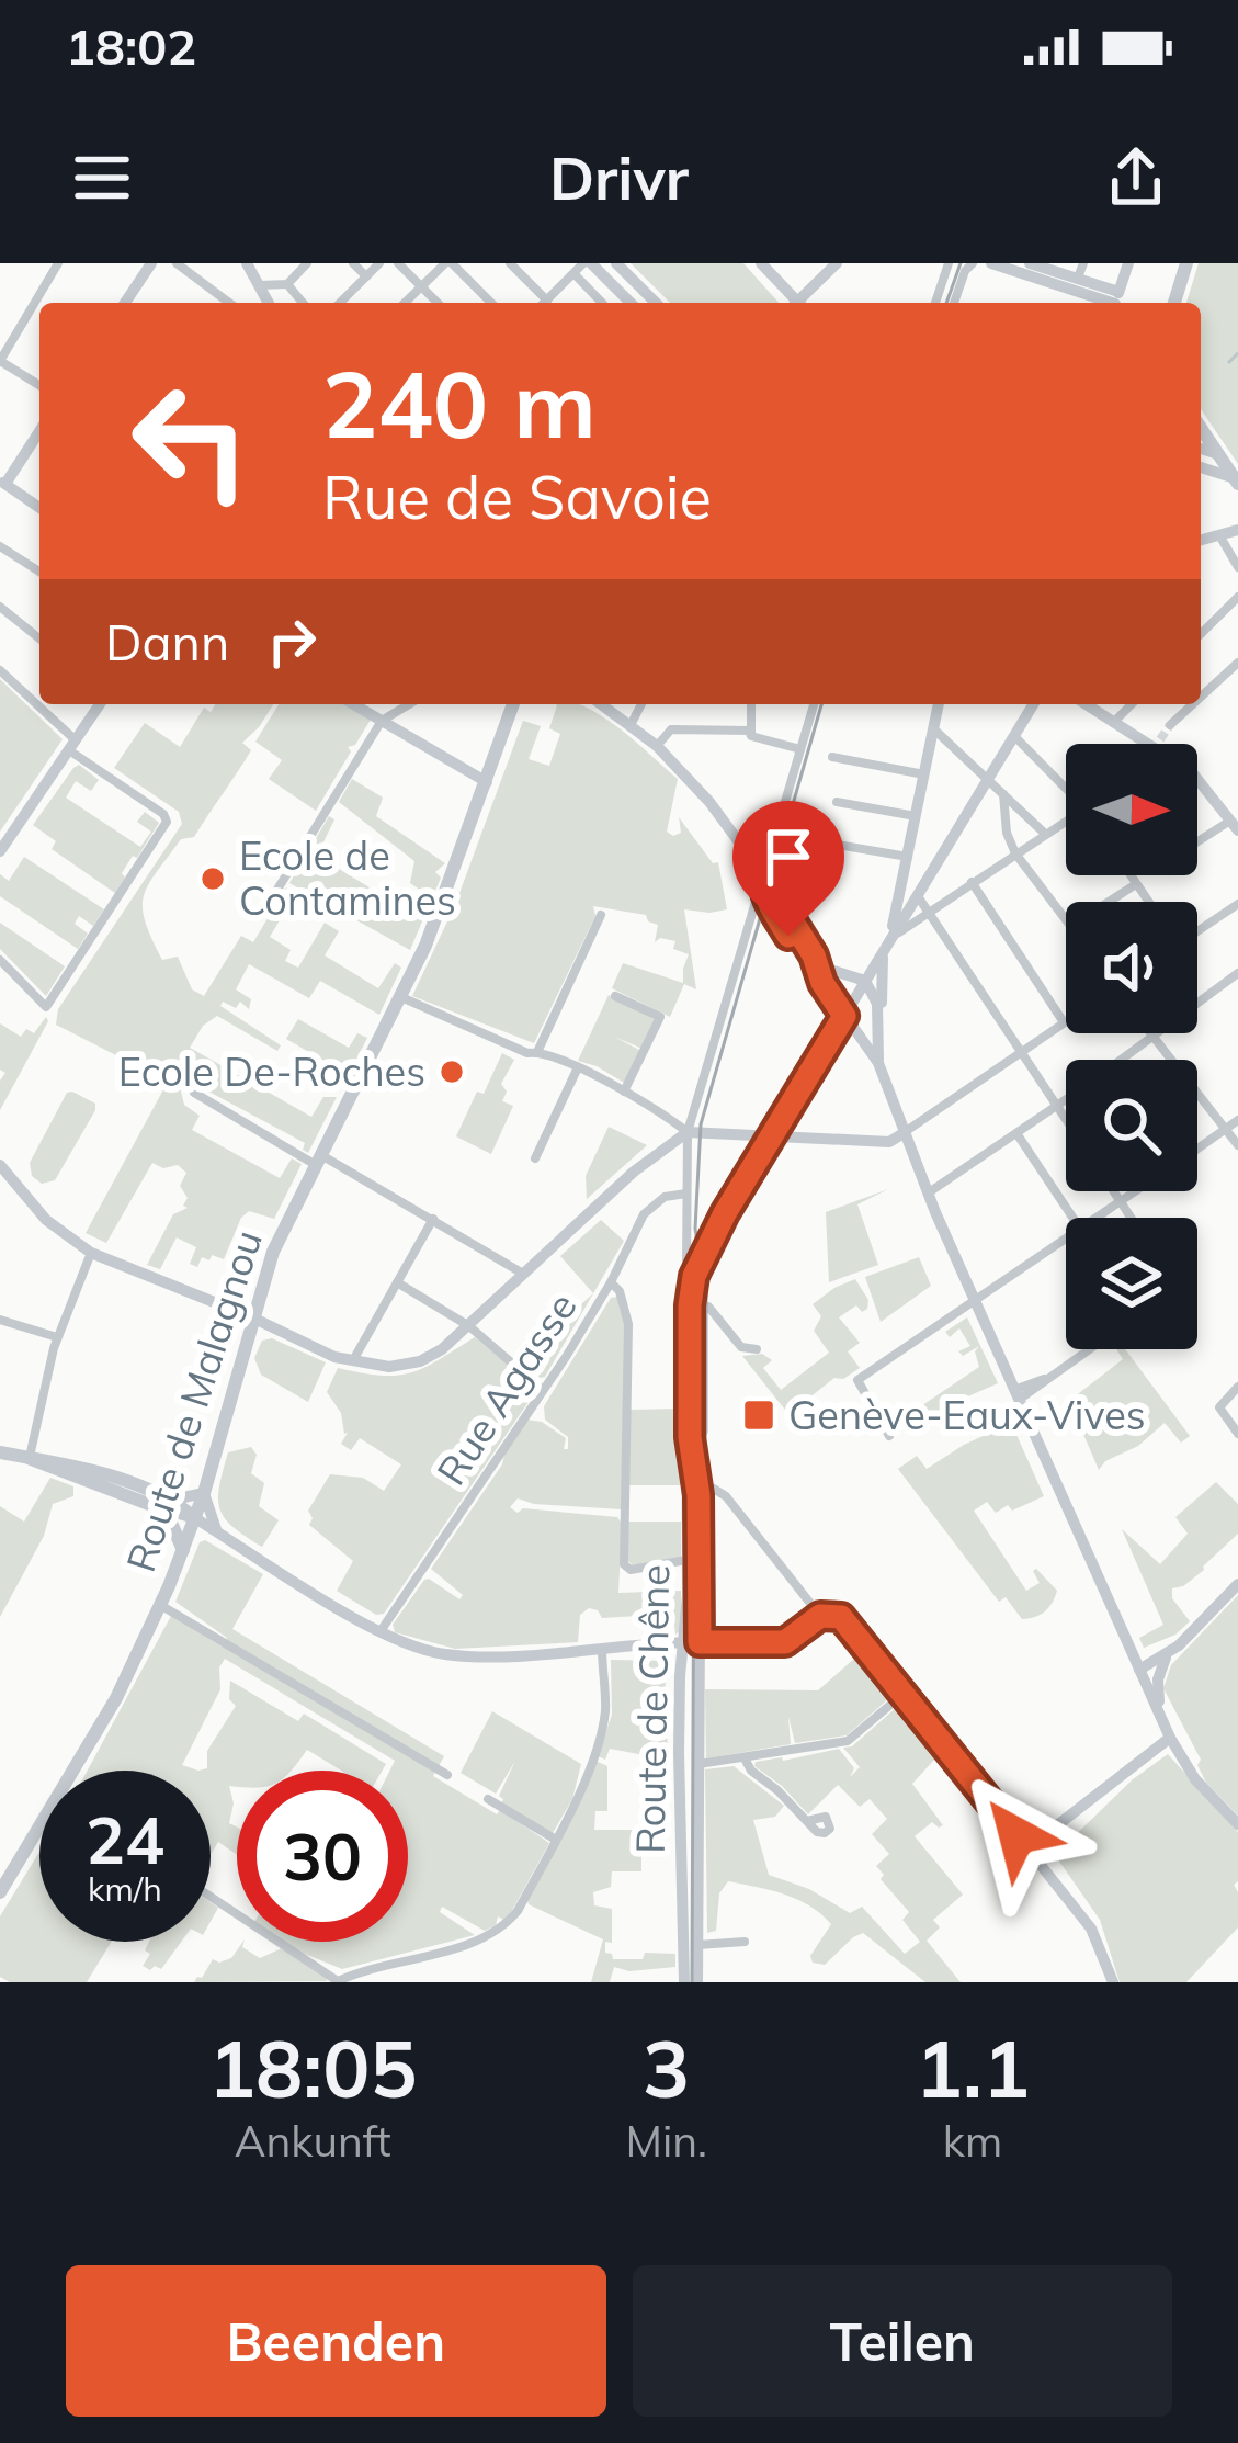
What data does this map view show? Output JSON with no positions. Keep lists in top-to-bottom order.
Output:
{
  "streets": {
    "main road": ["Route de Malagnou", "Route de Chêne"],
    "street": ["Rue Agasse"]
  },
  "crossings": [
    ["Rue Agasse", "Route de Chêne"]
  ],
  "places": {
    "other": ["Ecole de Contamines", "Ecole De-Roches"],
    "transit": ["Genève-Eaux-Vives"]
  },
  "north": "right",
  "page": {
    "status": "18:02",
    "header": "Drivr",
    "turn": ["240 m", "Rue de Savoie"],
    "then": "Dann",
    "speed": "24 km/h",
    "limit": "30",
    "eta": [
      "18:05",
      "Ankunft",
      "3",
      "Min.",
      "1.1",
      "km"
    ],
    "buttons": ["Beenden", "Teilen"]
  }
}
